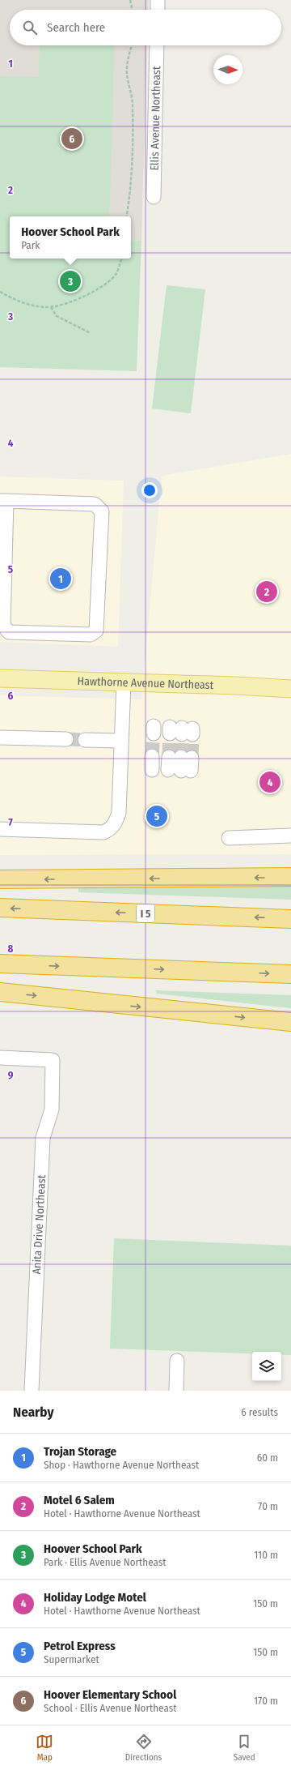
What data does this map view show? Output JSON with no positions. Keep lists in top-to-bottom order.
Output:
{
  "streets": {
    "highway": ["I 5"],
    "main road": ["Hawthorne Avenue Northeast"],
    "street": ["Ellis Avenue Northeast", "Anita Drive Northeast"]
  },
  "north": "right",
  "page": {
    "search": "Search here",
    "pins": [
      "6",
      "3",
      "1",
      "2",
      "4",
      "5"
    ],
    "popup": ["Hoover School Park", "Park"],
    "heading": ["Nearby", "6 results"],
    "list": [
      {
        "mark": "1",
        "name": "Trojan Storage",
        "note": "Shop · Hawthorne Avenue Northeast",
        "value": "60 m"
      },
      {
        "mark": "2",
        "name": "Motel 6 Salem",
        "note": "Hotel · Hawthorne Avenue Northeast",
        "value": "70 m"
      },
      {
        "mark": "3",
        "name": "Hoover School Park",
        "note": "Park · Ellis Avenue Northeast",
        "value": "110 m"
      },
      {
        "mark": "4",
        "name": "Holiday Lodge Motel",
        "note": "Hotel · Hawthorne Avenue Northeast",
        "value": "150 m"
      },
      {
        "mark": "5",
        "name": "Petrol Express",
        "note": "Supermarket",
        "value": "150 m"
      },
      {
        "mark": "6",
        "name": "Hoover Elementary School",
        "note": "School · Ellis Avenue Northeast",
        "value": "170 m"
      }
    ],
    "nav": ["Map", "Directions", "Saved"]
  },
  "grid": {
    "rows": [
      "1",
      "2",
      "3",
      "4",
      "5",
      "6",
      "7",
      "8",
      "9"
    ]
  }
}
